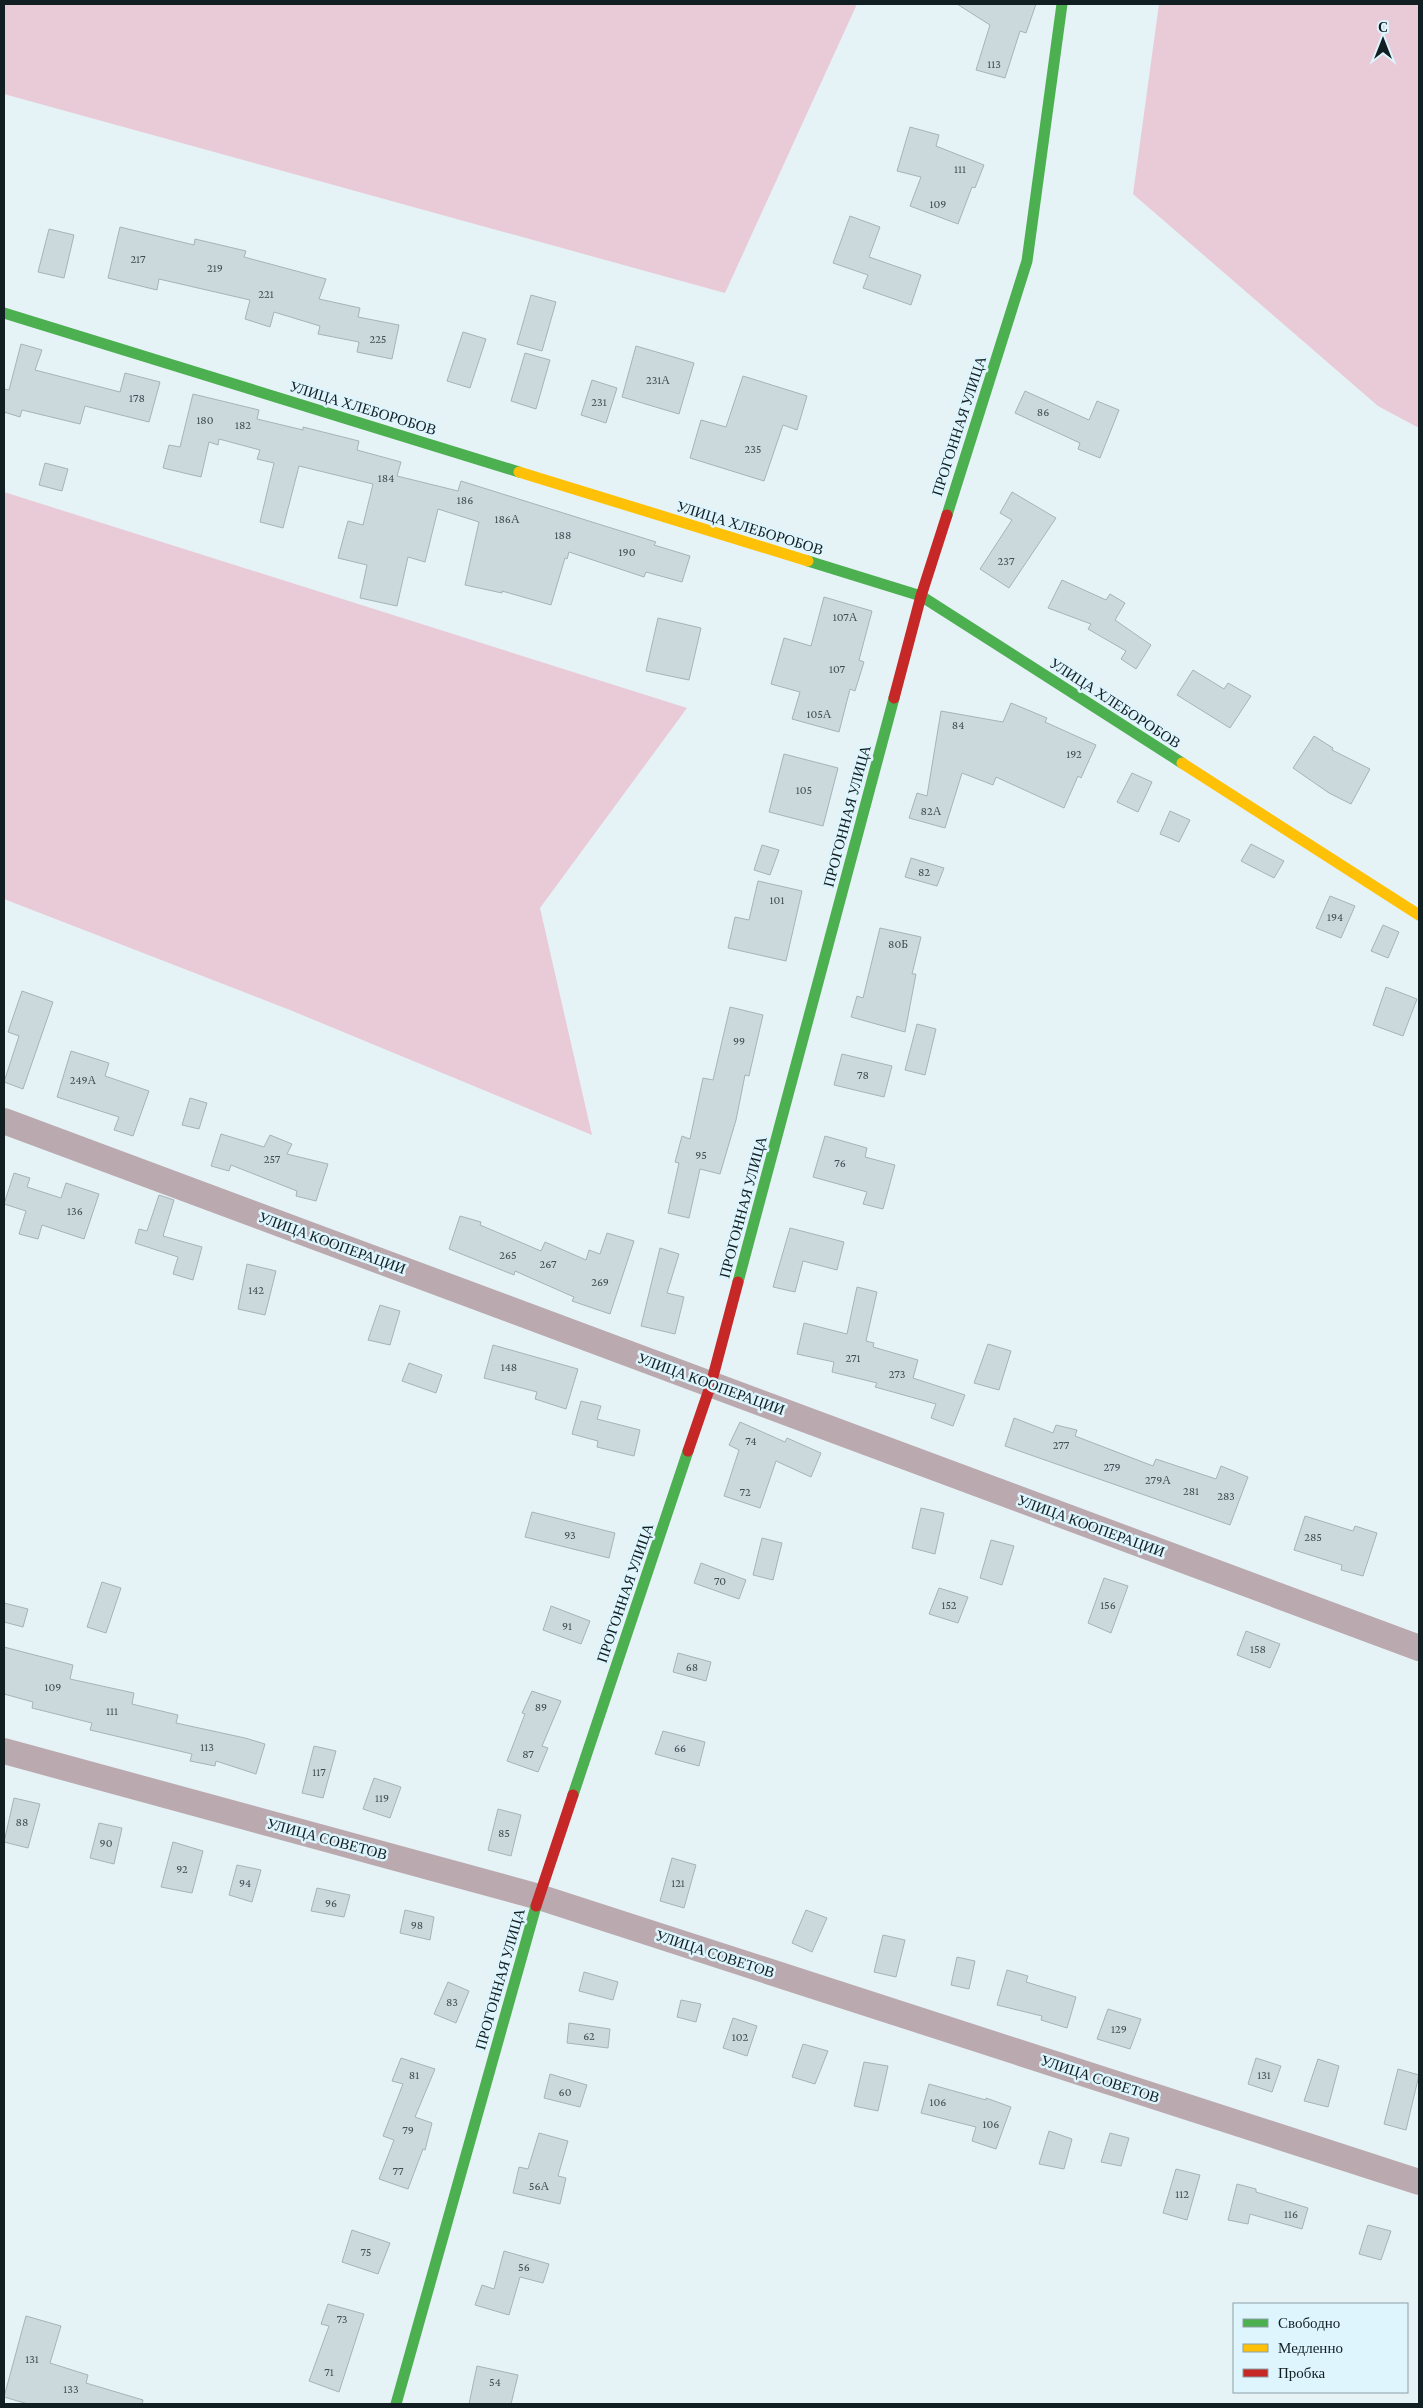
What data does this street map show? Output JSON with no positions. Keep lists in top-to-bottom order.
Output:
{
  "streets": {
    "street": [
      "УЛИЦА ХЛЕБОРОБОВ",
      "ПРОГОННАЯ УЛИЦА",
      "УЛИЦА КООПЕРАЦИИ",
      "УЛИЦА СОВЕТОВ"
    ]
  },
  "crossings": [
    ["УЛИЦА ХЛЕБОРОБОВ", "ПРОГОННАЯ УЛИЦА"],
    ["ПРОГОННАЯ УЛИЦА", "УЛИЦА КООПЕРАЦИИ"],
    ["ПРОГОННАЯ УЛИЦА", "УЛИЦА СОВЕТОВ"]
  ],
  "house_numbers": [
    "113",
    "111",
    "109",
    "217",
    "219",
    "221",
    "225",
    "231А",
    "178",
    "231",
    "86",
    "180",
    "182",
    "235",
    "184",
    "186",
    "186А",
    "188",
    "190",
    "237",
    "107А",
    "107",
    "105А",
    "84",
    "192",
    "105",
    "82А",
    "82",
    "101",
    "194",
    "80Б",
    "99",
    "78",
    "249А",
    "95",
    "257",
    "76",
    "136",
    "265",
    "267",
    "269",
    "142",
    "271",
    "148",
    "273",
    "74",
    "277",
    "279",
    "279А",
    "281",
    "72",
    "283",
    "93",
    "285",
    "70",
    "152",
    "156",
    "91",
    "158",
    "68",
    "109",
    "89",
    "111",
    "113",
    "66",
    "87",
    "117",
    "119",
    "88",
    "85",
    "90",
    "92",
    "94",
    "121",
    "96",
    "98",
    "83",
    "129",
    "62",
    "102",
    "81",
    "131",
    "60",
    "106",
    "106",
    "79",
    "77",
    "56А",
    "112",
    "116",
    "75",
    "56",
    "73",
    "131",
    "71",
    "54",
    "133"
  ],
  "legend": ["Свободно", "Медленно", "Пробка"],
  "north": "top"
}
